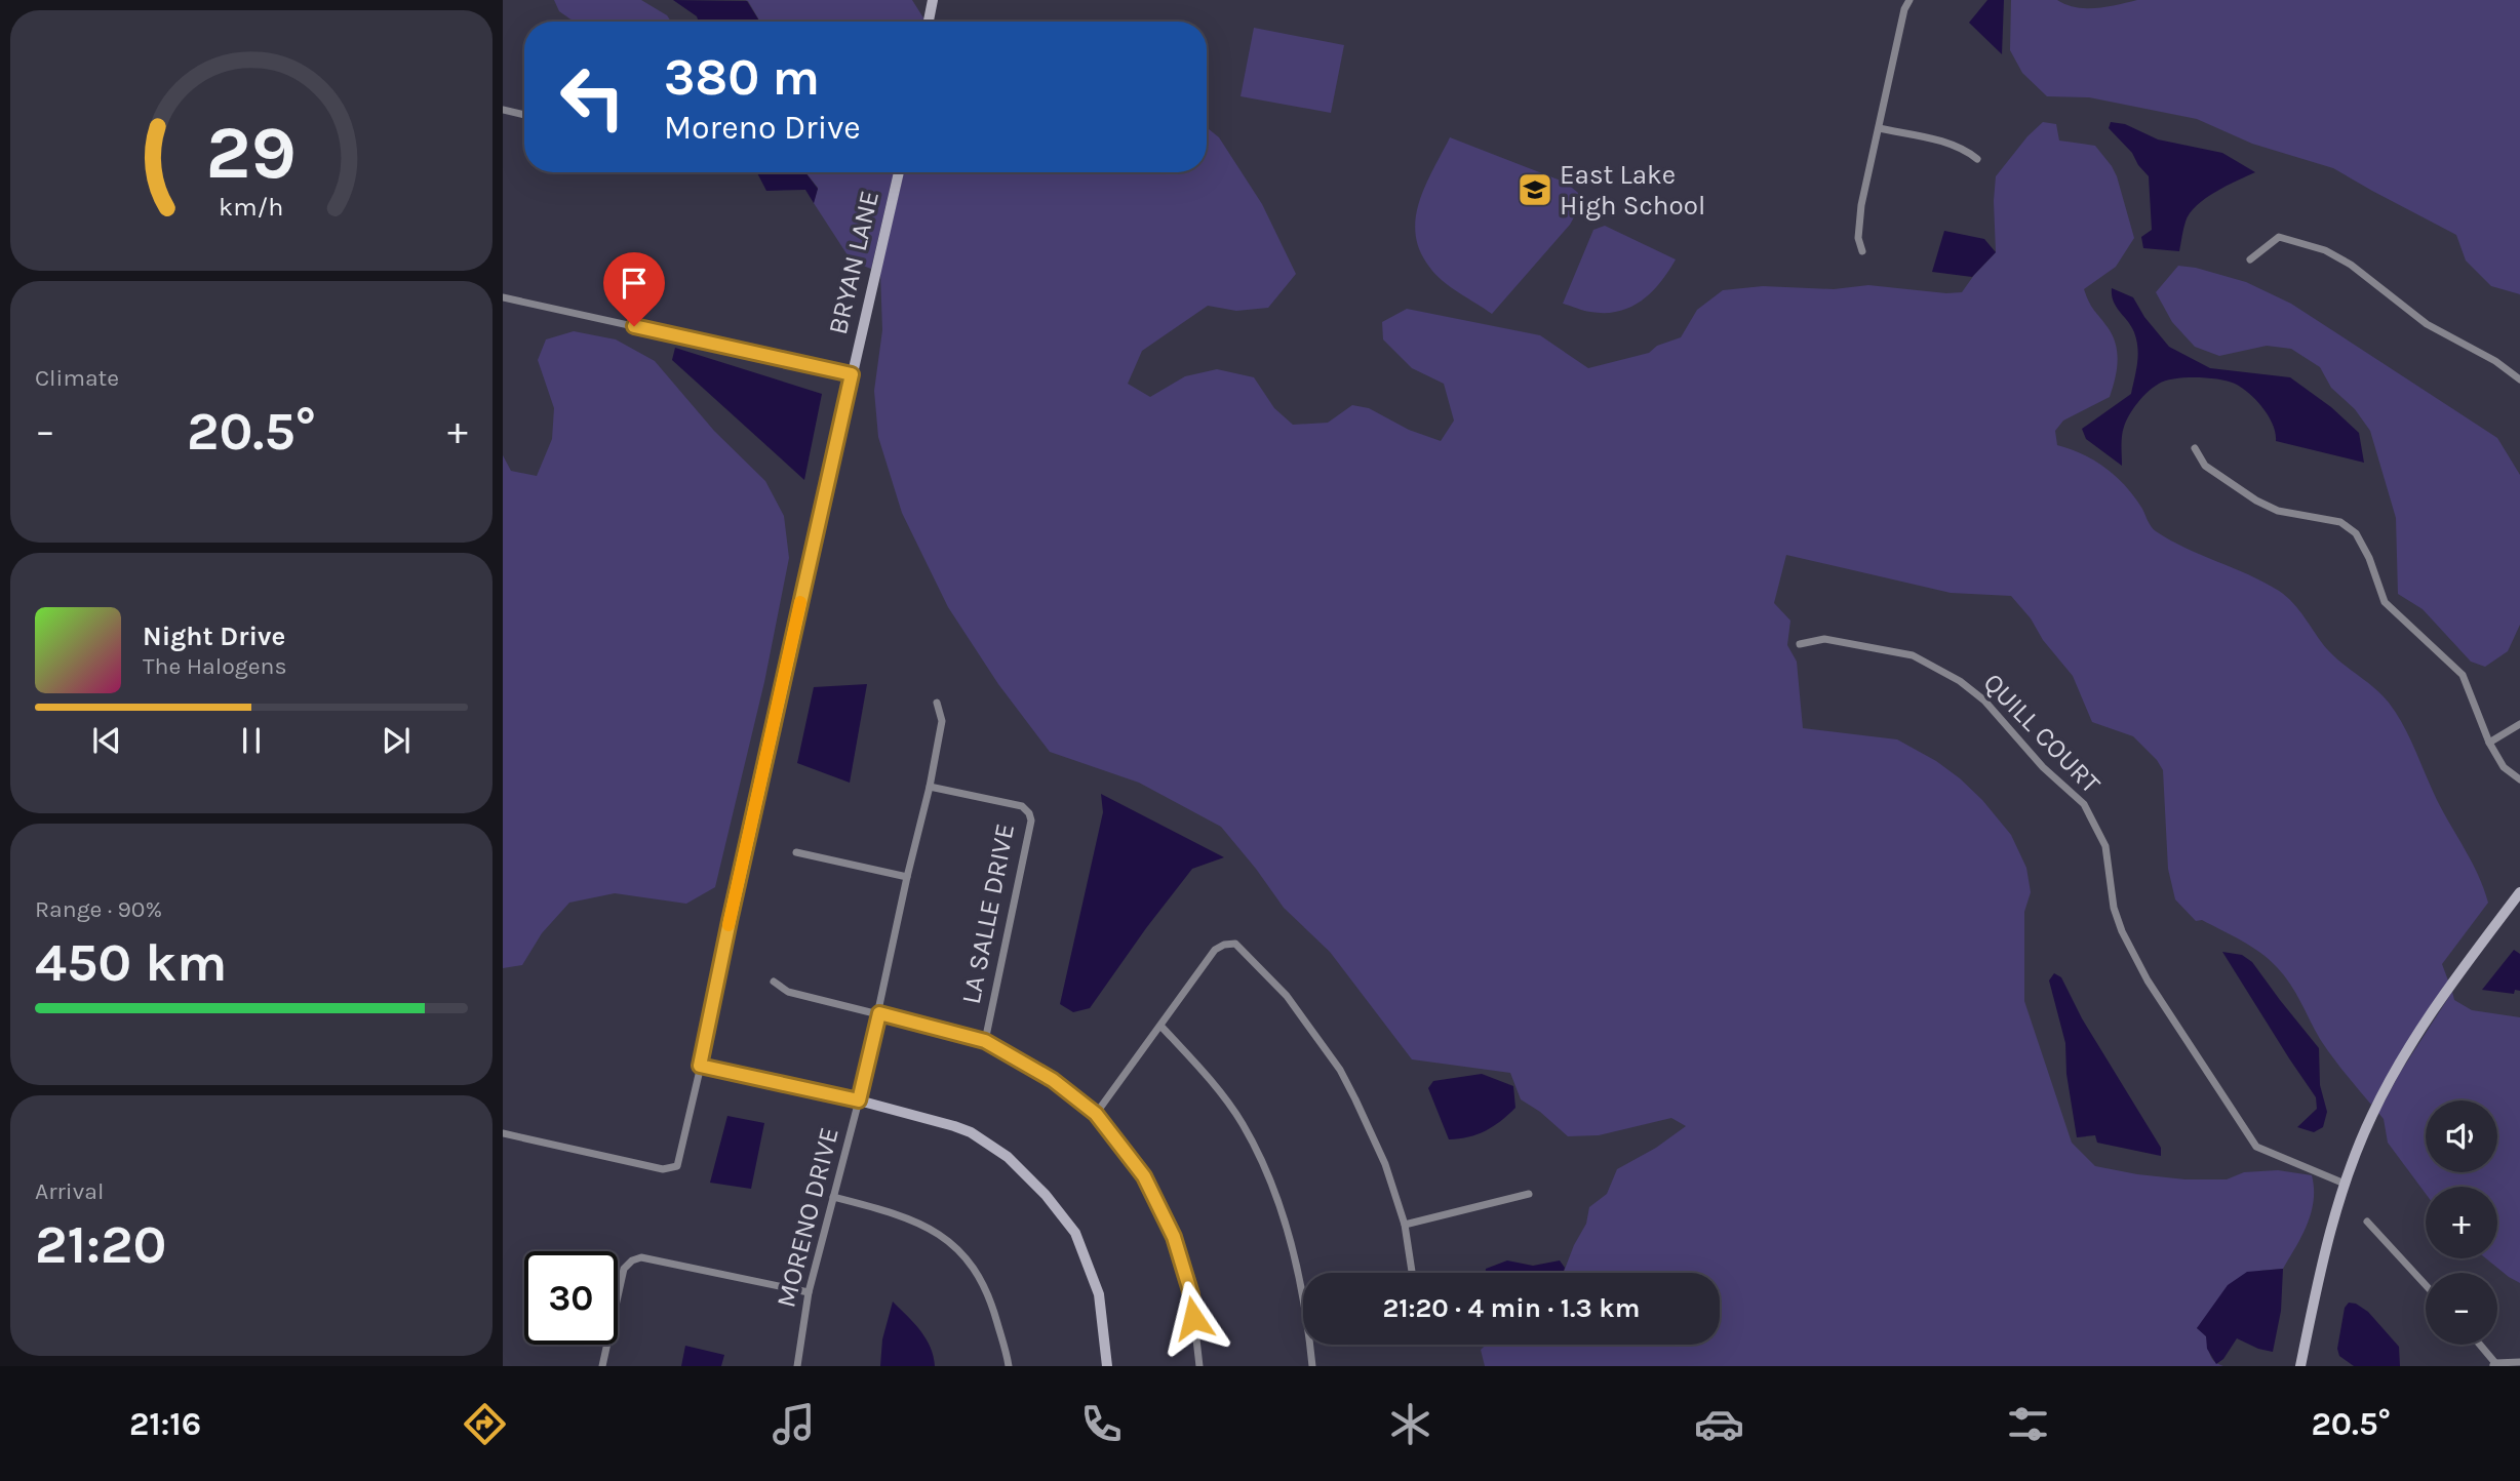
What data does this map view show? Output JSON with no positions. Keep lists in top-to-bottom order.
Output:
{
  "streets": {
    "street": [
      "BRYAN LANE",
      "QUILL COURT",
      "LA SALLE DRIVE",
      "MORENO DRIVE"
    ]
  },
  "crossings": [
    ["LA SALLE DRIVE", "MORENO DRIVE"]
  ],
  "places": {
    "school or university": ["East Lake High School"]
  },
  "page": {
    "turn": ["380 m", "Moreno Drive"],
    "tile": [
      "Climate",
      ["Range · 90%", "450 km"],
      ["Arrival", "21:20"]
    ],
    "heat": ["−", "20.5°", "+"],
    "song": ["Night Drive", "The Halogens"],
    "map_buttons": ["+", "−"],
    "limit": "30",
    "trip": "21:20 · 4 min · 1.3 km",
    "tabs": ["21:16", "20.5°"],
    "gauge": ["29", "km/h"]
  }
}
